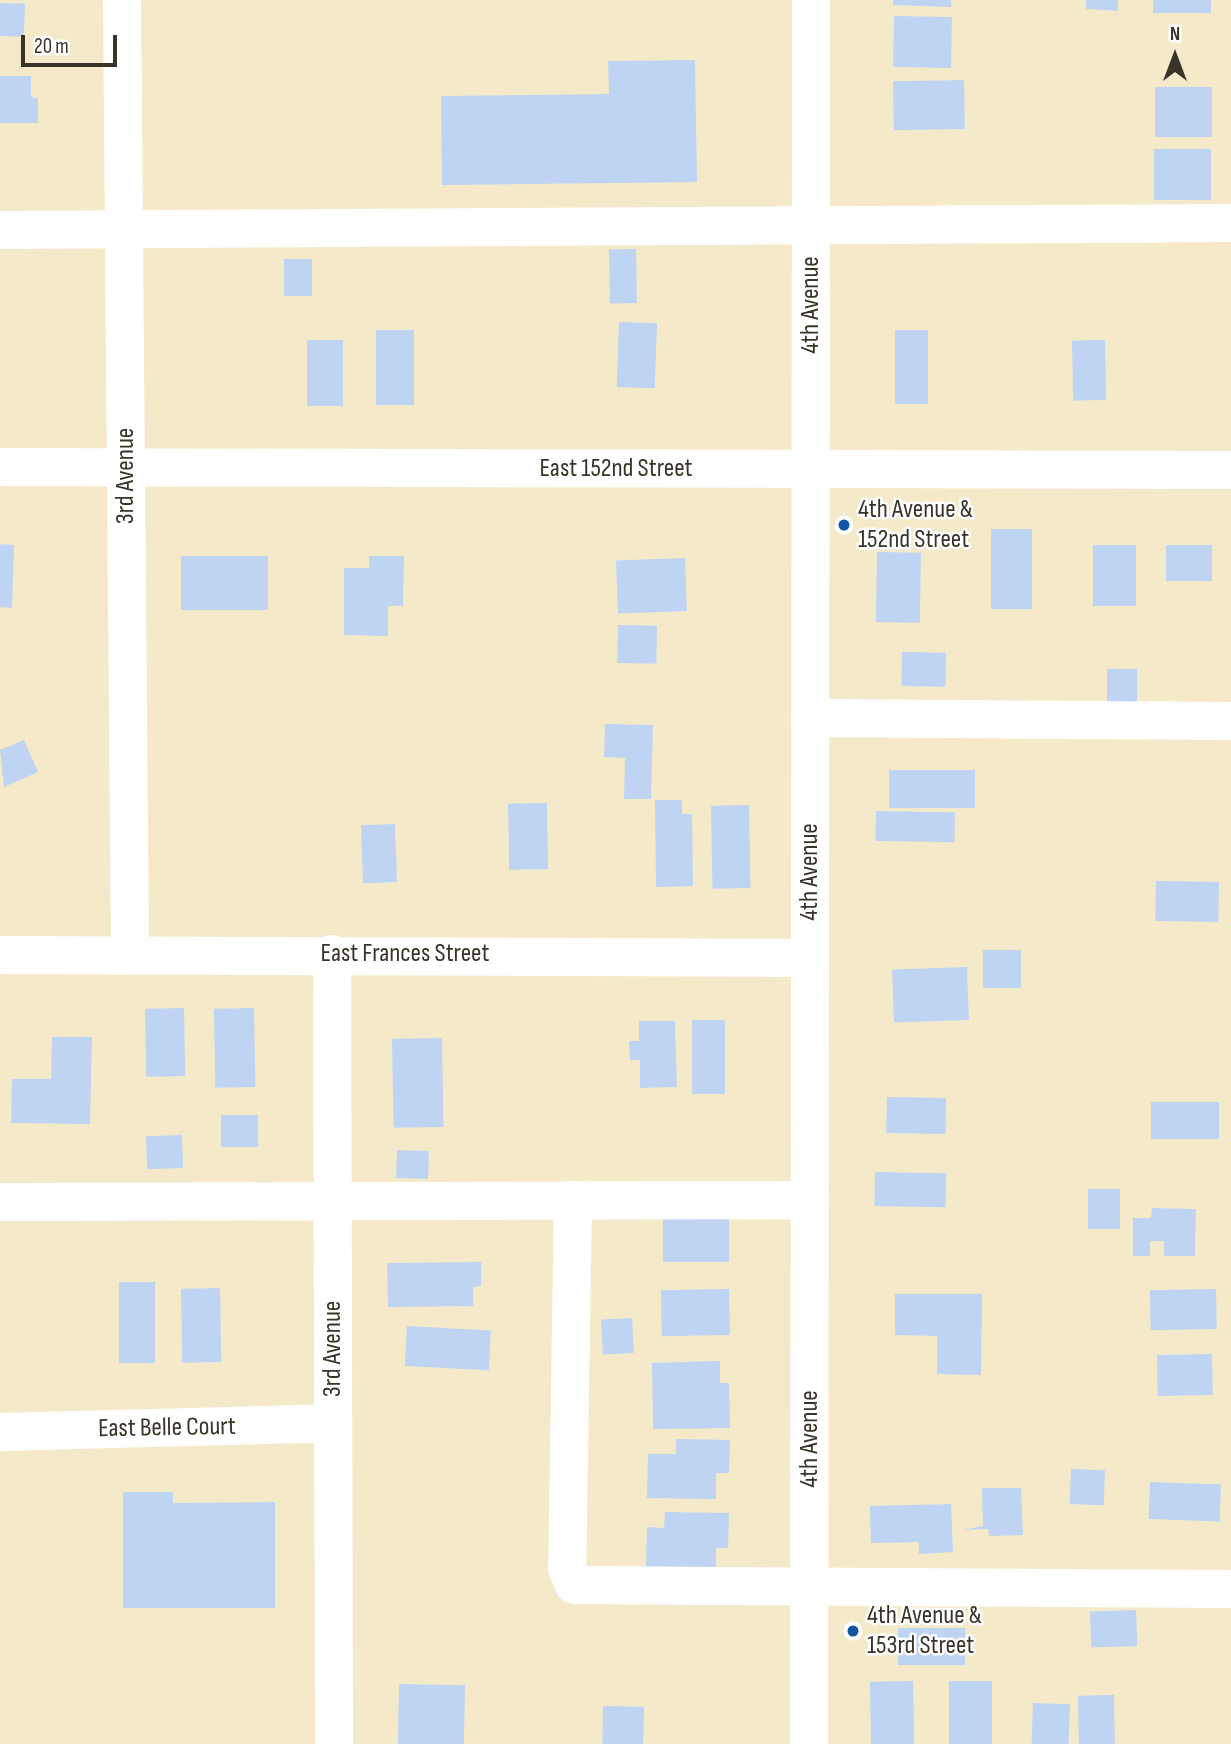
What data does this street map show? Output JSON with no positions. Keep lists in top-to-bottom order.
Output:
{
  "streets": {
    "street": [
      "4th Avenue",
      "East 152nd Street",
      "3rd Avenue",
      "East Frances Street",
      "East Belle Court"
    ]
  },
  "crossings": [
    ["4th Avenue", "East 152nd Street"],
    ["4th Avenue", "East Frances Street"],
    ["East 152nd Street", "3rd Avenue"],
    ["3rd Avenue", "East Frances Street"],
    ["3rd Avenue", "East Belle Court"]
  ],
  "places": ["4th Avenue & 152nd Street", "4th Avenue & 153rd Street"],
  "scale_bar": "20 m",
  "north": "top"
}
